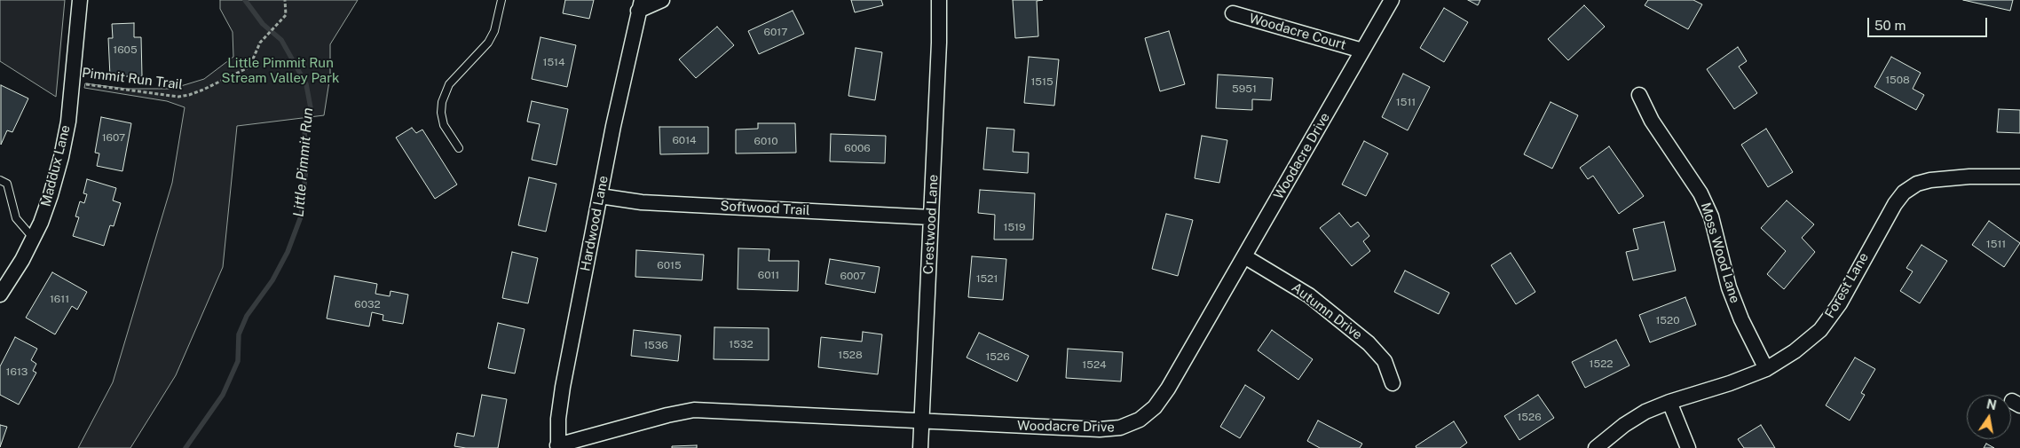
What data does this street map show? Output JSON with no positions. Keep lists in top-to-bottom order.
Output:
{
  "streets": {
    "street": [
      "Woodacre Court",
      "Woodacre Drive",
      "Maddux Lane",
      "Softwood Trail",
      "Hardwood Lane",
      "Crestwood Lane",
      "Moss Wood Lane",
      "Forest Lane",
      "Autumn Drive"
    ],
    "path": ["Pimmit Run Trail"]
  },
  "crossings": [
    ["Woodacre Court", "Woodacre Drive"],
    ["Pimmit Run Trail", "Maddux Lane"],
    ["Woodacre Drive", "Hardwood Lane"],
    ["Woodacre Drive", "Crestwood Lane"],
    ["Woodacre Drive", "Autumn Drive"],
    ["Softwood Trail", "Hardwood Lane"],
    ["Softwood Trail", "Crestwood Lane"],
    ["Moss Wood Lane", "Forest Lane"]
  ],
  "water": ["Little Pimmit Run"],
  "parks": ["Little Pimmit Run Stream Valley Park"],
  "house_numbers": [
    "6017",
    "1605",
    "1514",
    "1508",
    "1515",
    "5951",
    "1511",
    "1607",
    "6014",
    "6010",
    "6006",
    "1519",
    "1511",
    "6015",
    "6011",
    "6007",
    "1521",
    "1611",
    "6032",
    "1520",
    "1532",
    "1536",
    "1528",
    "1526",
    "1522",
    "1524",
    "1613",
    "1526"
  ],
  "scale_bar": "50 m",
  "north": "top"
}
